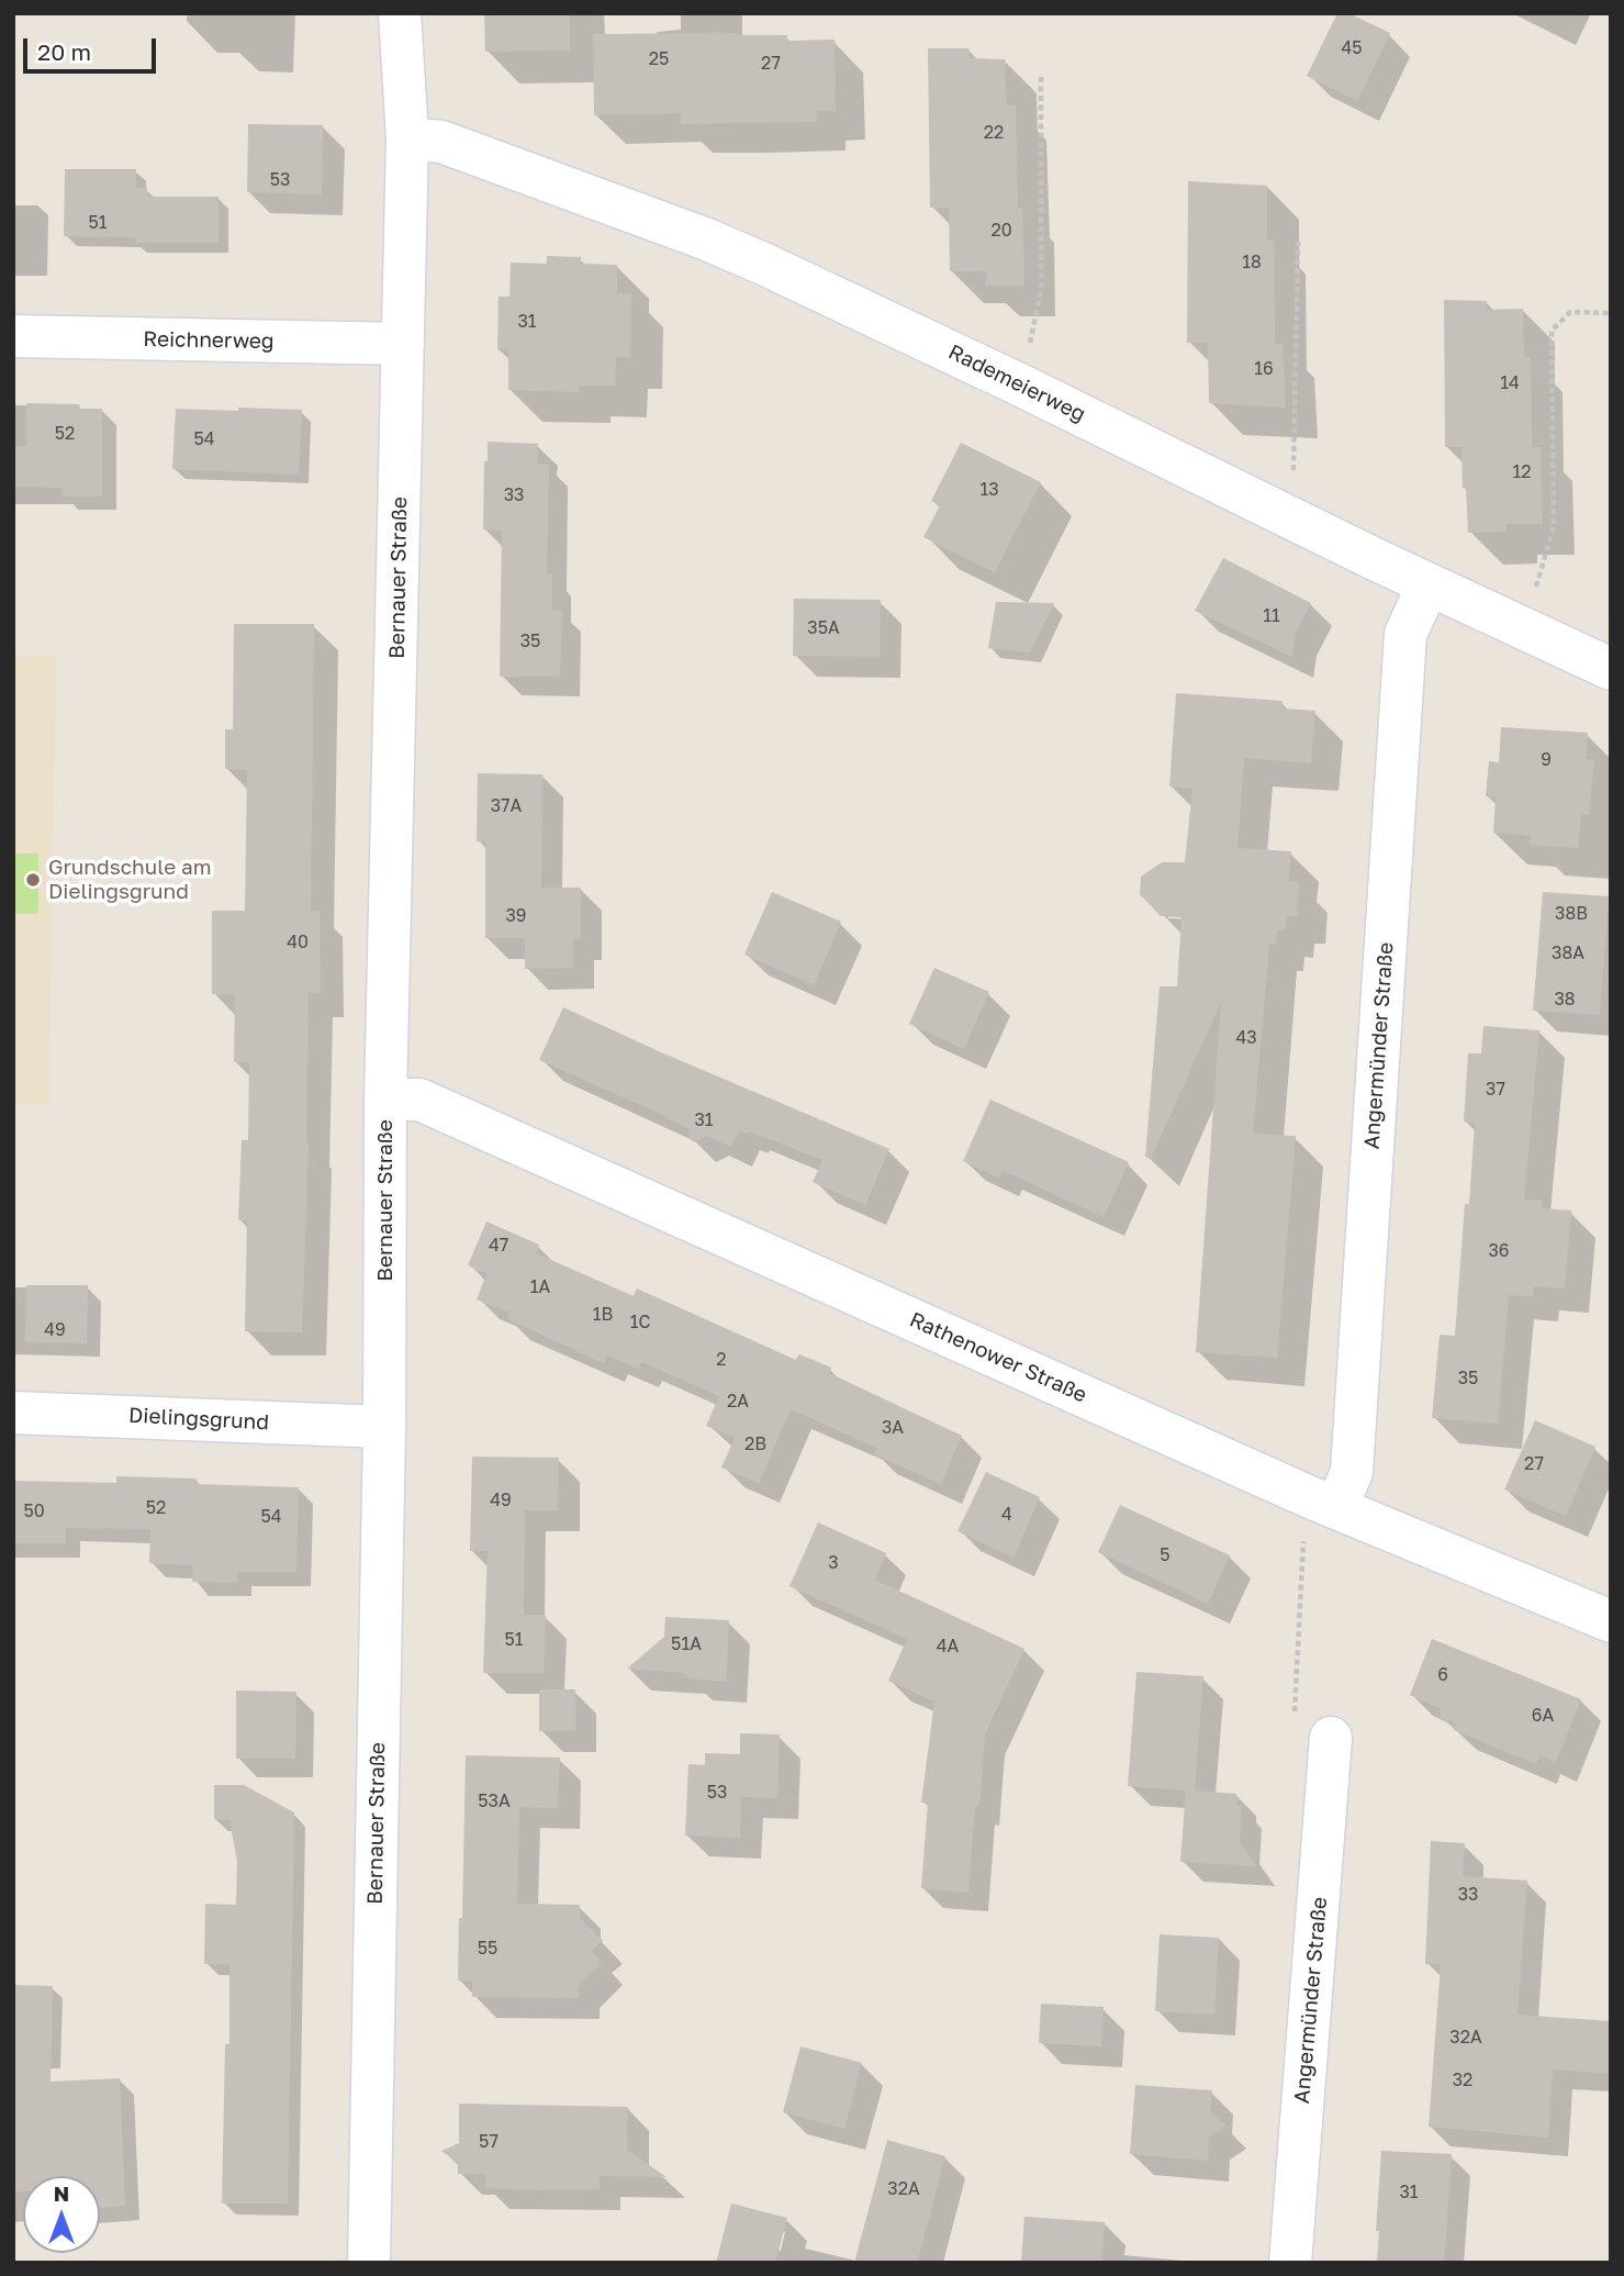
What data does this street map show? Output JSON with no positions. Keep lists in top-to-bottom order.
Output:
{
  "streets": {
    "street": [
      "Reichnerweg",
      "Rademeierweg",
      "Bernauer Straße",
      "Angermünder Straße",
      "Rathenower Straße",
      "Dielingsgrund"
    ]
  },
  "crossings": [
    ["Reichnerweg", "Bernauer Straße"],
    ["Rademeierweg", "Bernauer Straße"],
    ["Rademeierweg", "Angermünder Straße"],
    ["Bernauer Straße", "Rathenower Straße"],
    ["Bernauer Straße", "Dielingsgrund"],
    ["Angermünder Straße", "Rathenower Straße"]
  ],
  "places": ["Grundschule am Dielingsgrund"],
  "house_numbers": [
    "45",
    "25",
    "27",
    "22",
    "53",
    "51",
    "20",
    "18",
    "31",
    "16",
    "14",
    "52",
    "54",
    "12",
    "13",
    "33",
    "11",
    "35A",
    "35",
    "9",
    "37A",
    "38B",
    "39",
    "40",
    "38A",
    "38",
    "43",
    "37",
    "31",
    "47",
    "36",
    "1A",
    "1B",
    "1C",
    "49",
    "2",
    "35",
    "2A",
    "3A",
    "2B",
    "27",
    "49",
    "52",
    "50",
    "4",
    "54",
    "5",
    "3",
    "51",
    "51A",
    "4A",
    "6",
    "6A",
    "53",
    "53A",
    "33",
    "55",
    "32A",
    "32",
    "57",
    "32A",
    "31"
  ],
  "scale_bar": "20 m",
  "north": "top"
}
